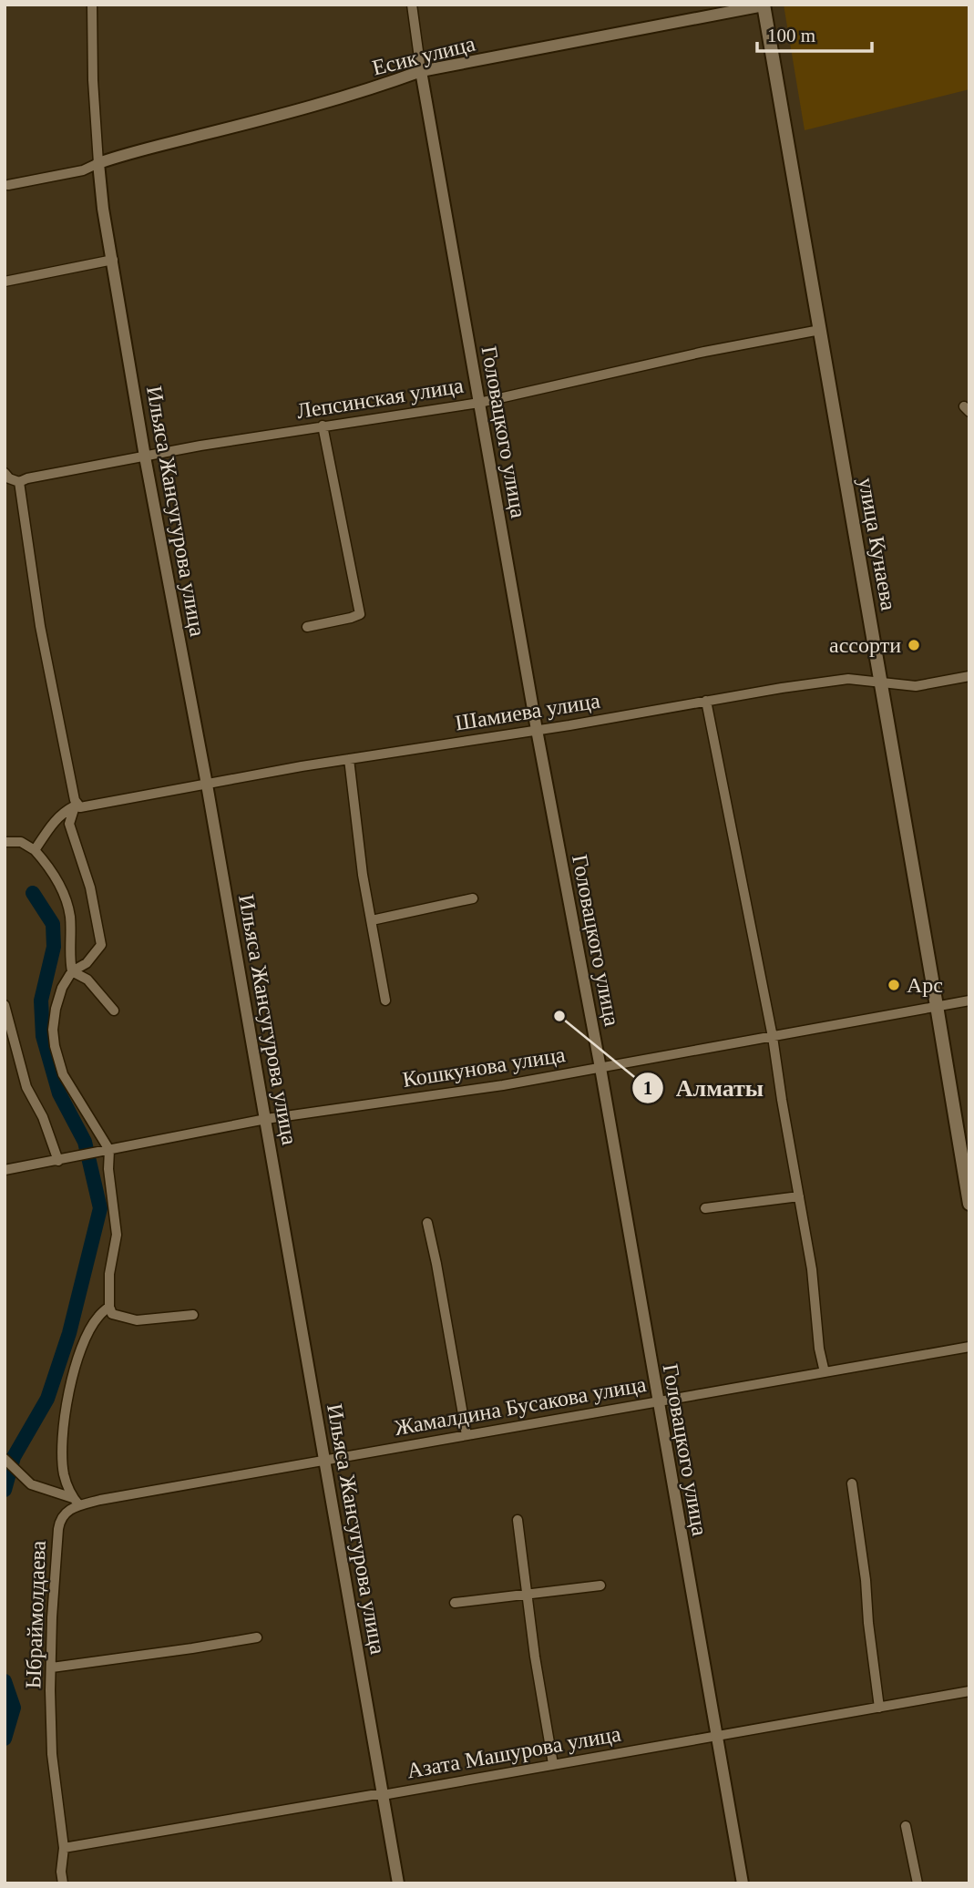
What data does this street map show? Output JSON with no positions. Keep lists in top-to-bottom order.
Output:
{
  "streets": {
    "main road": ["улица Кунаева"],
    "street": [
      "Есик улица",
      "Лепсинская улица",
      "Головацкого улица",
      "Ильяса Жансугурова улица",
      "Шамиева улица",
      "Кошкунова улица",
      "Жамалдина Бусакова улица",
      "Ыбраймолдаева",
      "Азата Машурова улица"
    ]
  },
  "crossings": [
    ["Есик улица", "Головацкого улица"],
    ["Есик улица", "Ильяса Жансугурова улица"],
    ["Есик улица", "улица Кунаева"],
    ["Лепсинская улица", "Головацкого улица"],
    ["Лепсинская улица", "Ильяса Жансугурова улица"],
    ["Лепсинская улица", "улица Кунаева"],
    ["Головацкого улица", "Шамиева улица"],
    ["Головацкого улица", "Кошкунова улица"],
    ["Головацкого улица", "Жамалдина Бусакова улица"],
    ["Головацкого улица", "Азата Машурова улица"],
    ["Ильяса Жансугурова улица", "Шамиева улица"],
    ["Ильяса Жансугурова улица", "Кошкунова улица"],
    ["Ильяса Жансугурова улица", "Жамалдина Бусакова улица"],
    ["Ильяса Жансугурова улица", "Азата Машурова улица"],
    ["улица Кунаева", "Шамиева улица"],
    ["улица Кунаева", "Кошкунова улица"],
    ["Жамалдина Бусакова улица", "Ыбраймолдаева"],
    ["Ыбраймолдаева", "Азата Машурова улица"]
  ],
  "places": ["ассорти", "Арс", "Алматы"],
  "scale_bar": "100 m"
}
